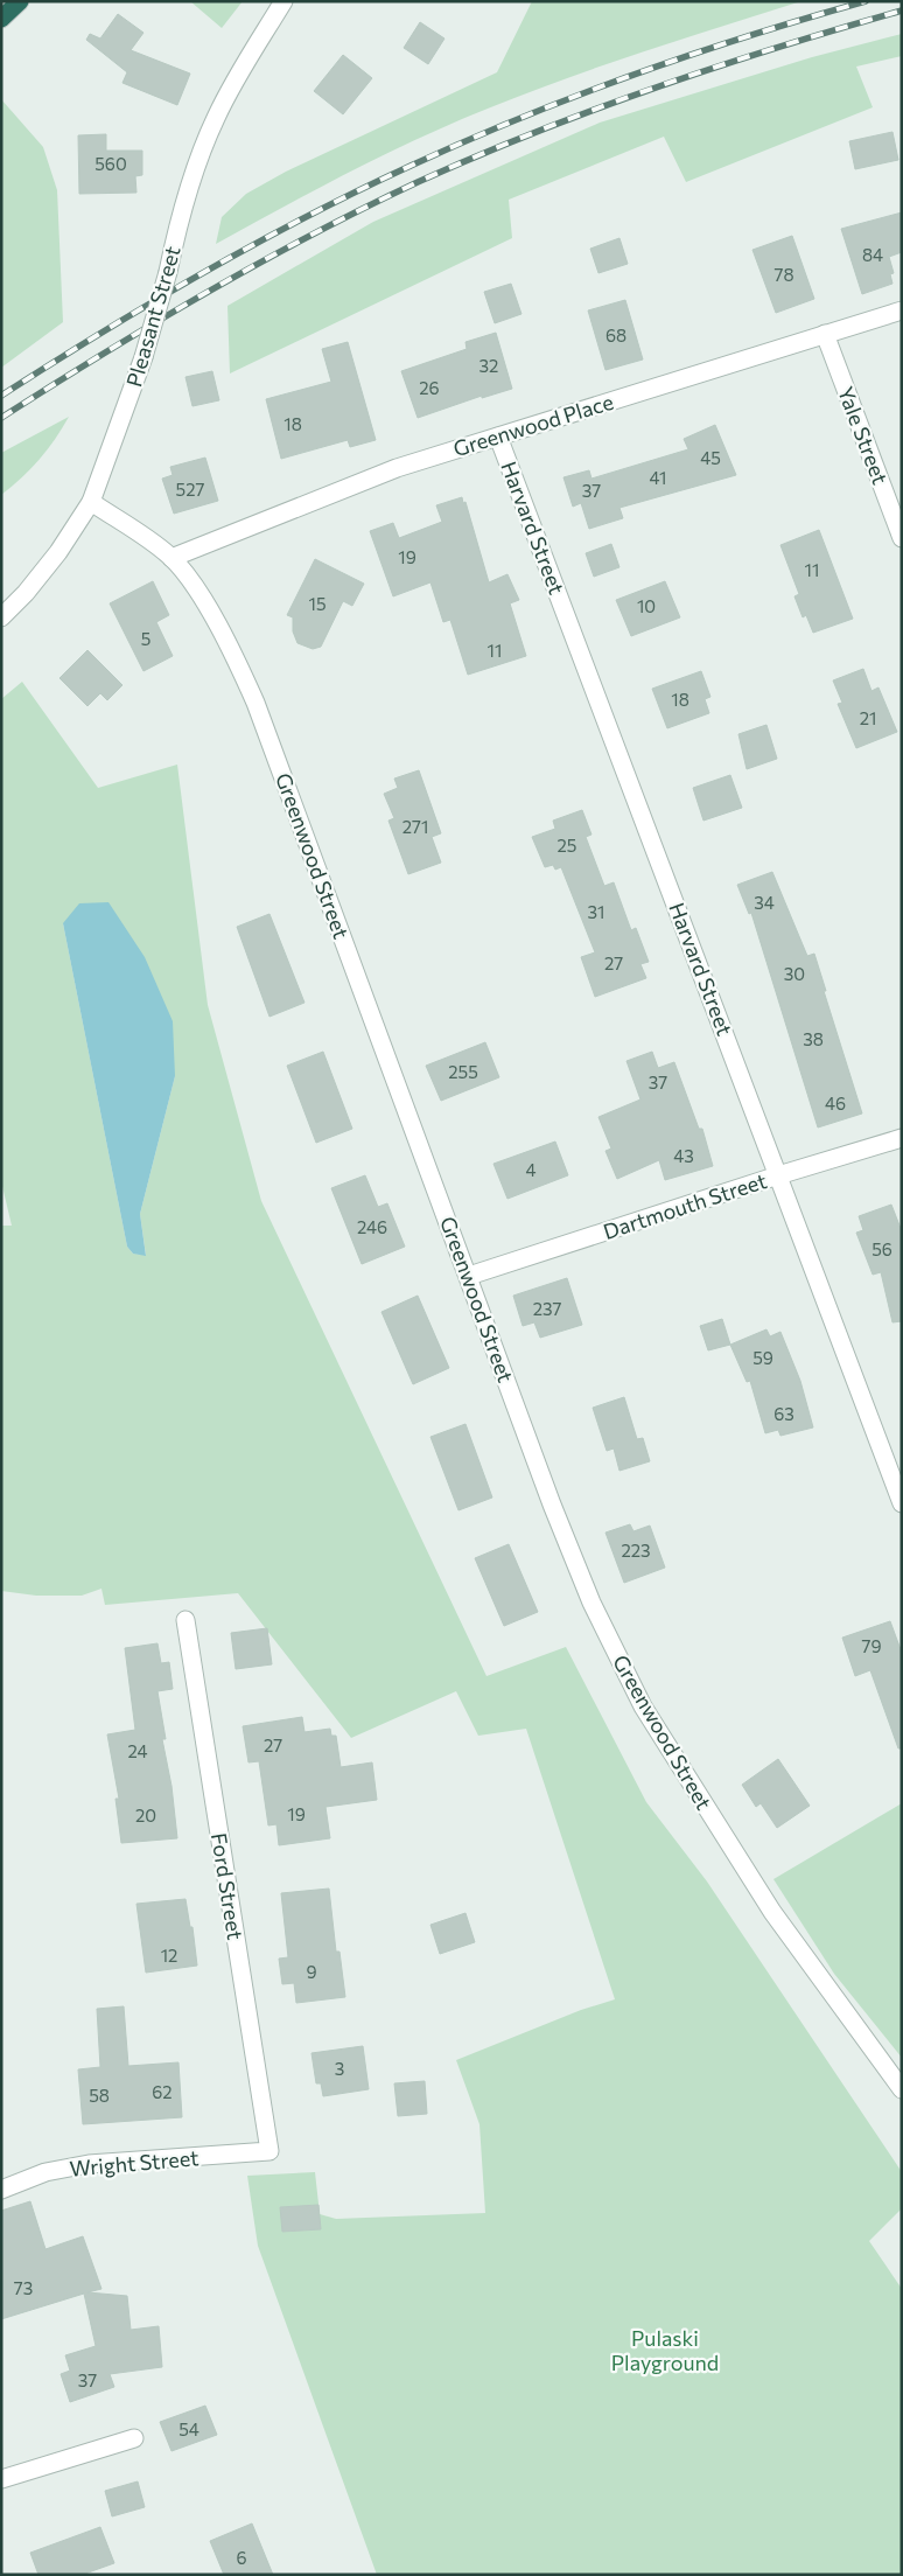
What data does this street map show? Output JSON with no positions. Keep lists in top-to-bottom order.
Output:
{
  "streets": {
    "street": [
      "Pleasant Street",
      "Greenwood Place",
      "Yale Street",
      "Harvard Street",
      "Greenwood Street",
      "Dartmouth Street",
      "Ford Street",
      "Wright Street"
    ]
  },
  "crossings": [
    ["Pleasant Street", "Greenwood Street"],
    ["Greenwood Place", "Yale Street"],
    ["Greenwood Place", "Harvard Street"],
    ["Greenwood Place", "Greenwood Street"],
    ["Harvard Street", "Dartmouth Street"],
    ["Greenwood Street", "Dartmouth Street"],
    ["Ford Street", "Wright Street"]
  ],
  "parks": ["Pulaski Playground"],
  "house_numbers": [
    "560",
    "84",
    "78",
    "68",
    "32",
    "26",
    "18",
    "45",
    "41",
    "527",
    "37",
    "19",
    "11",
    "15",
    "10",
    "5",
    "11",
    "18",
    "21",
    "271",
    "25",
    "34",
    "31",
    "27",
    "30",
    "38",
    "255",
    "37",
    "46",
    "43",
    "4",
    "246",
    "56",
    "237",
    "59",
    "63",
    "223",
    "79",
    "27",
    "24",
    "19",
    "20",
    "12",
    "9",
    "3",
    "62",
    "58",
    "73",
    "37",
    "54",
    "6"
  ]
}
